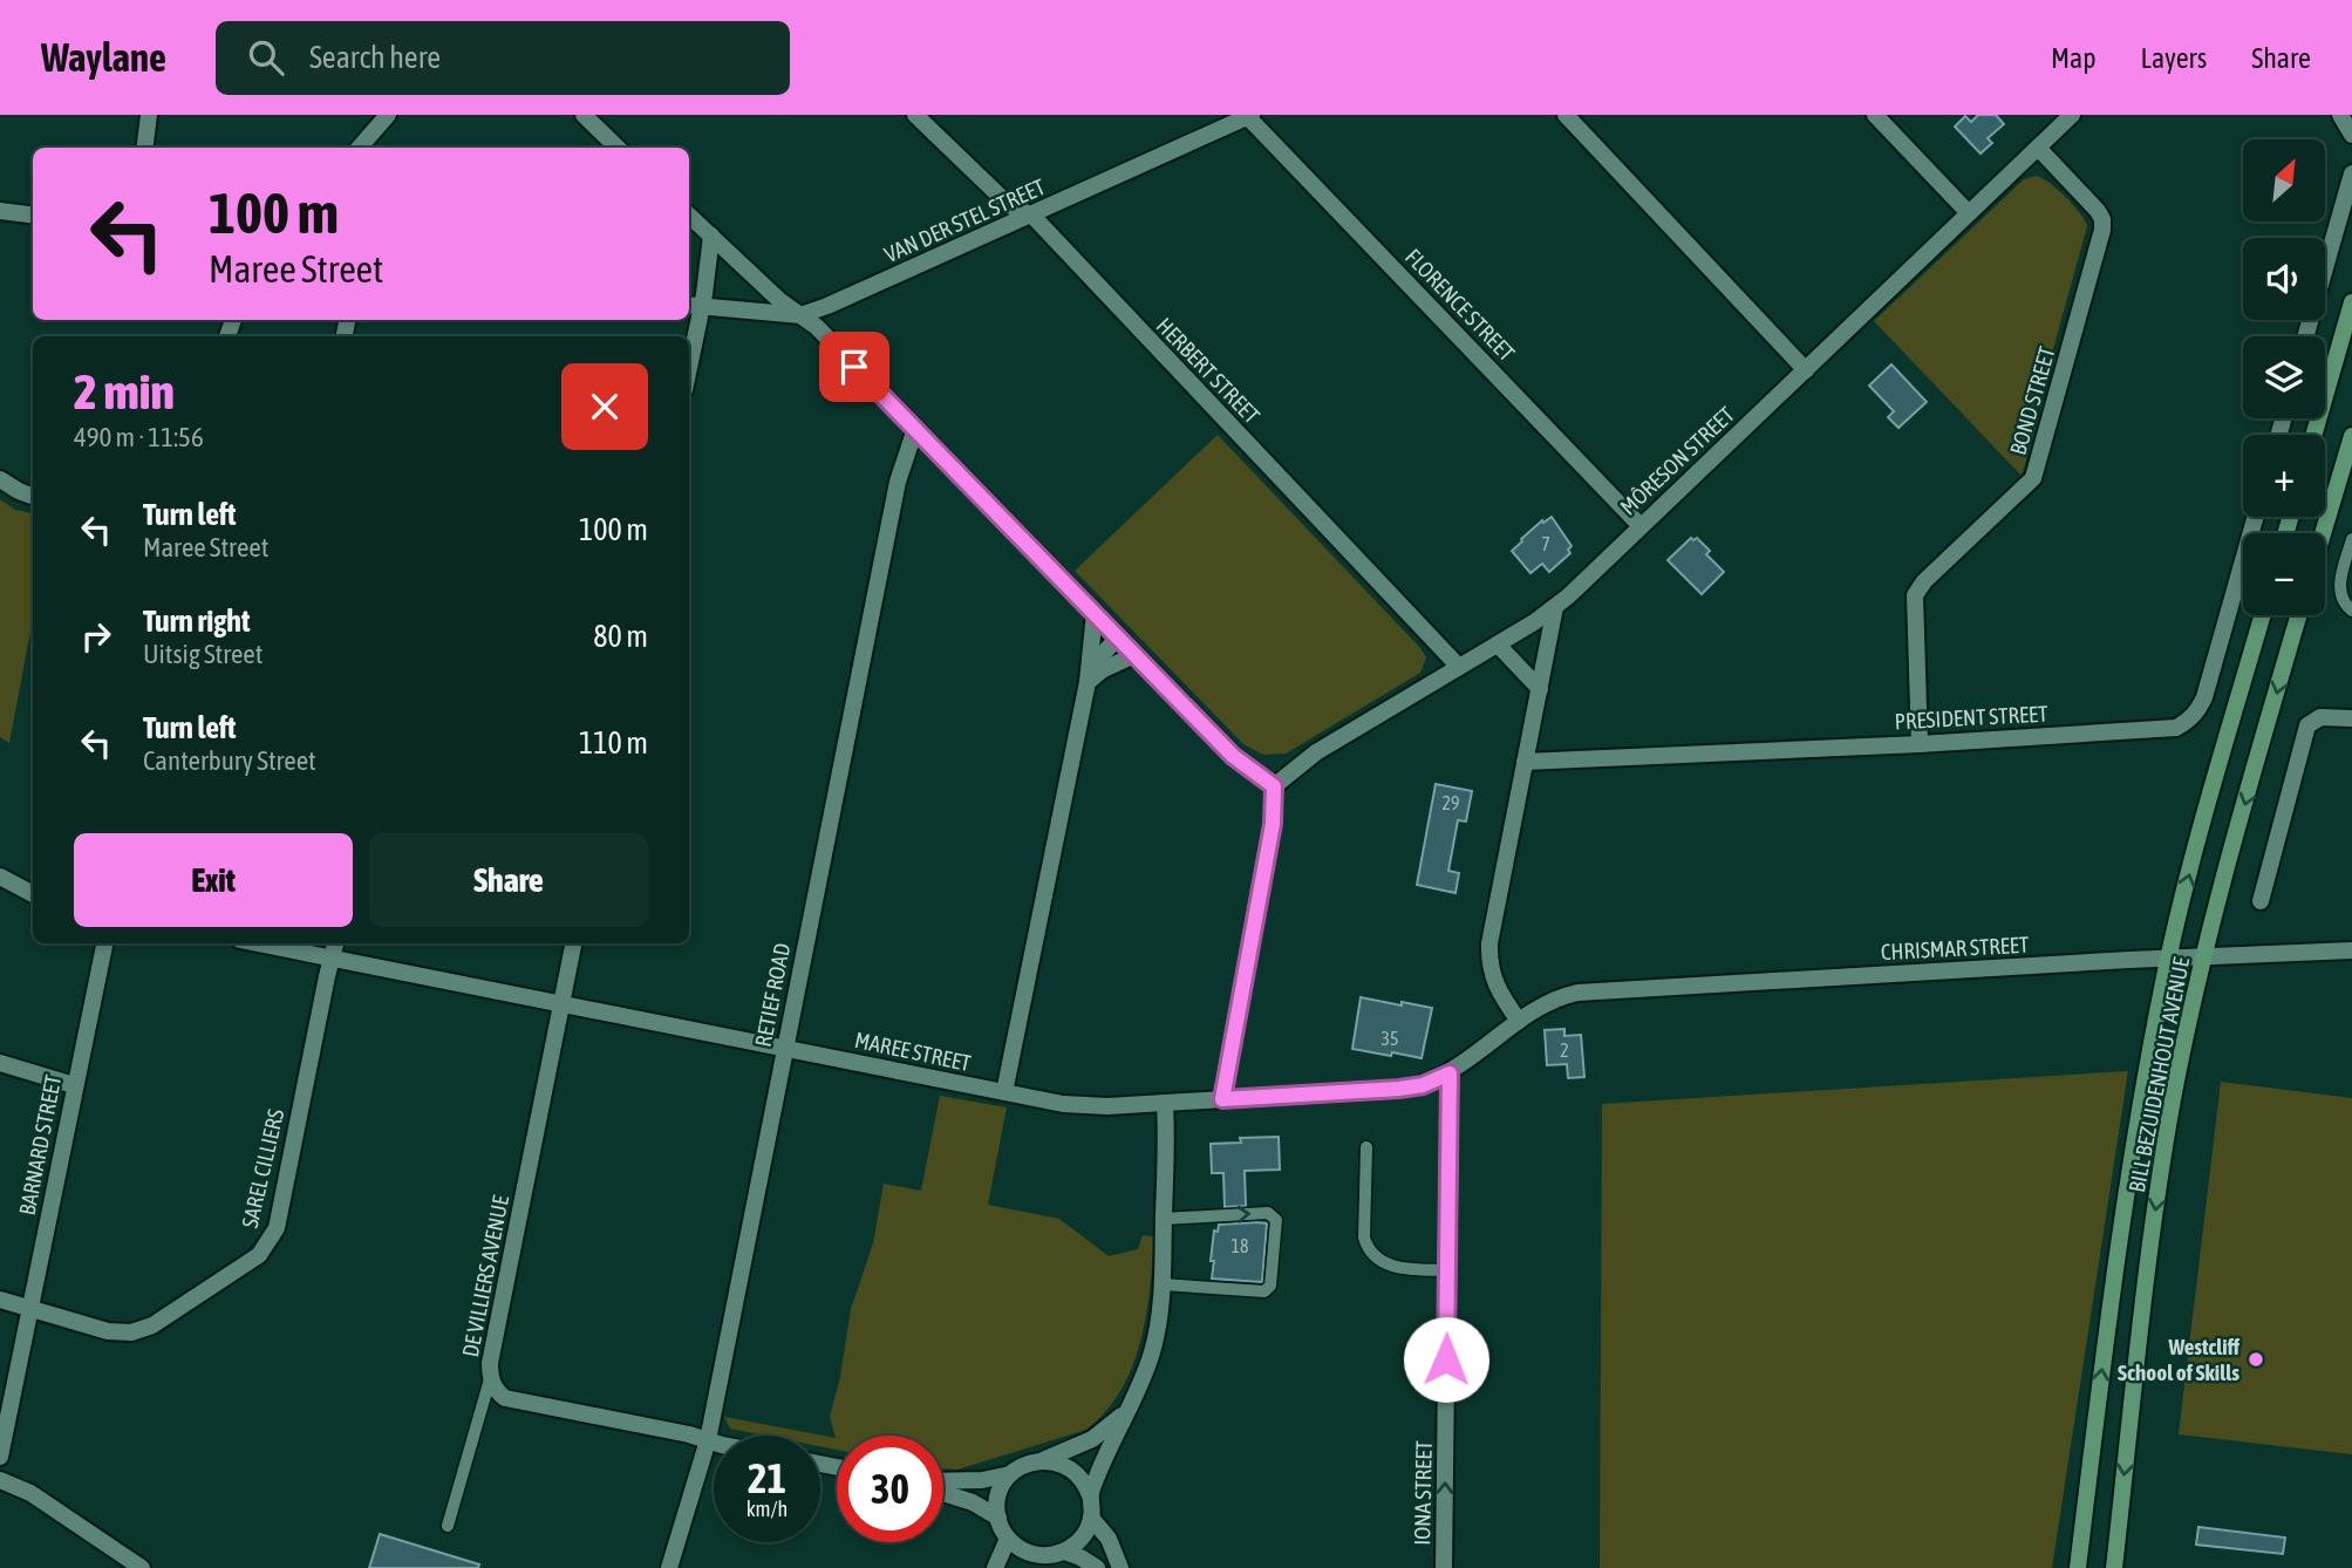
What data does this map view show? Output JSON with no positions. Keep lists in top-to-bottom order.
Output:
{
  "streets": {
    "main road": ["BILL BEZUIDENHOUT AVENUE"],
    "street": [
      "VAN DER STEL STREET",
      "FLORENCE STREET",
      "HERBERT STREET",
      "BOND STREET",
      "MÔRESON STREET",
      "PRESIDENT STREET",
      "CHRISMAR STREET",
      "RETIEF ROAD",
      "MAREE STREET",
      "BARNARD STREET",
      "SAREL CILLIERS",
      "DE VILLIERS AVENUE",
      "IONA STREET"
    ]
  },
  "crossings": [
    ["VAN DER STEL STREET", "FLORENCE STREET"],
    ["VAN DER STEL STREET", "HERBERT STREET"],
    ["FLORENCE STREET", "MÔRESON STREET"],
    ["HERBERT STREET", "MÔRESON STREET"],
    ["BOND STREET", "MÔRESON STREET"],
    ["BOND STREET", "PRESIDENT STREET"],
    ["CHRISMAR STREET", "MAREE STREET"],
    ["CHRISMAR STREET", "BILL BEZUIDENHOUT AVENUE"],
    ["RETIEF ROAD", "MAREE STREET"],
    ["RETIEF ROAD", "DE VILLIERS AVENUE"],
    ["MAREE STREET", "SAREL CILLIERS"],
    ["MAREE STREET", "DE VILLIERS AVENUE"],
    ["MAREE STREET", "IONA STREET"],
    ["BARNARD STREET", "SAREL CILLIERS"]
  ],
  "one_way": ["IONA STREET"],
  "places": ["Westcliff School of Skills"],
  "house_numbers": [
    "7",
    "29",
    "35",
    "2",
    "18"
  ],
  "north": "top right",
  "page": {
    "header": "Waylane",
    "search": "Search here",
    "nav": ["Map", "Layers", "Share"],
    "map_buttons": ["+", "−"],
    "turn": ["100 m", "Maree Street"],
    "heading": ["2 min", "490 m · 11:56"],
    "list": [
      {
        "name": "Turn left",
        "note": "Maree Street",
        "value": "100 m"
      },
      {
        "name": "Turn right",
        "note": "Uitsig Street",
        "value": "80 m"
      },
      {
        "name": "Turn left",
        "note": "Canterbury Street",
        "value": "110 m"
      }
    ],
    "buttons": ["Exit", "Share"],
    "speed": "21 km/h",
    "limit": "30"
  }
}
